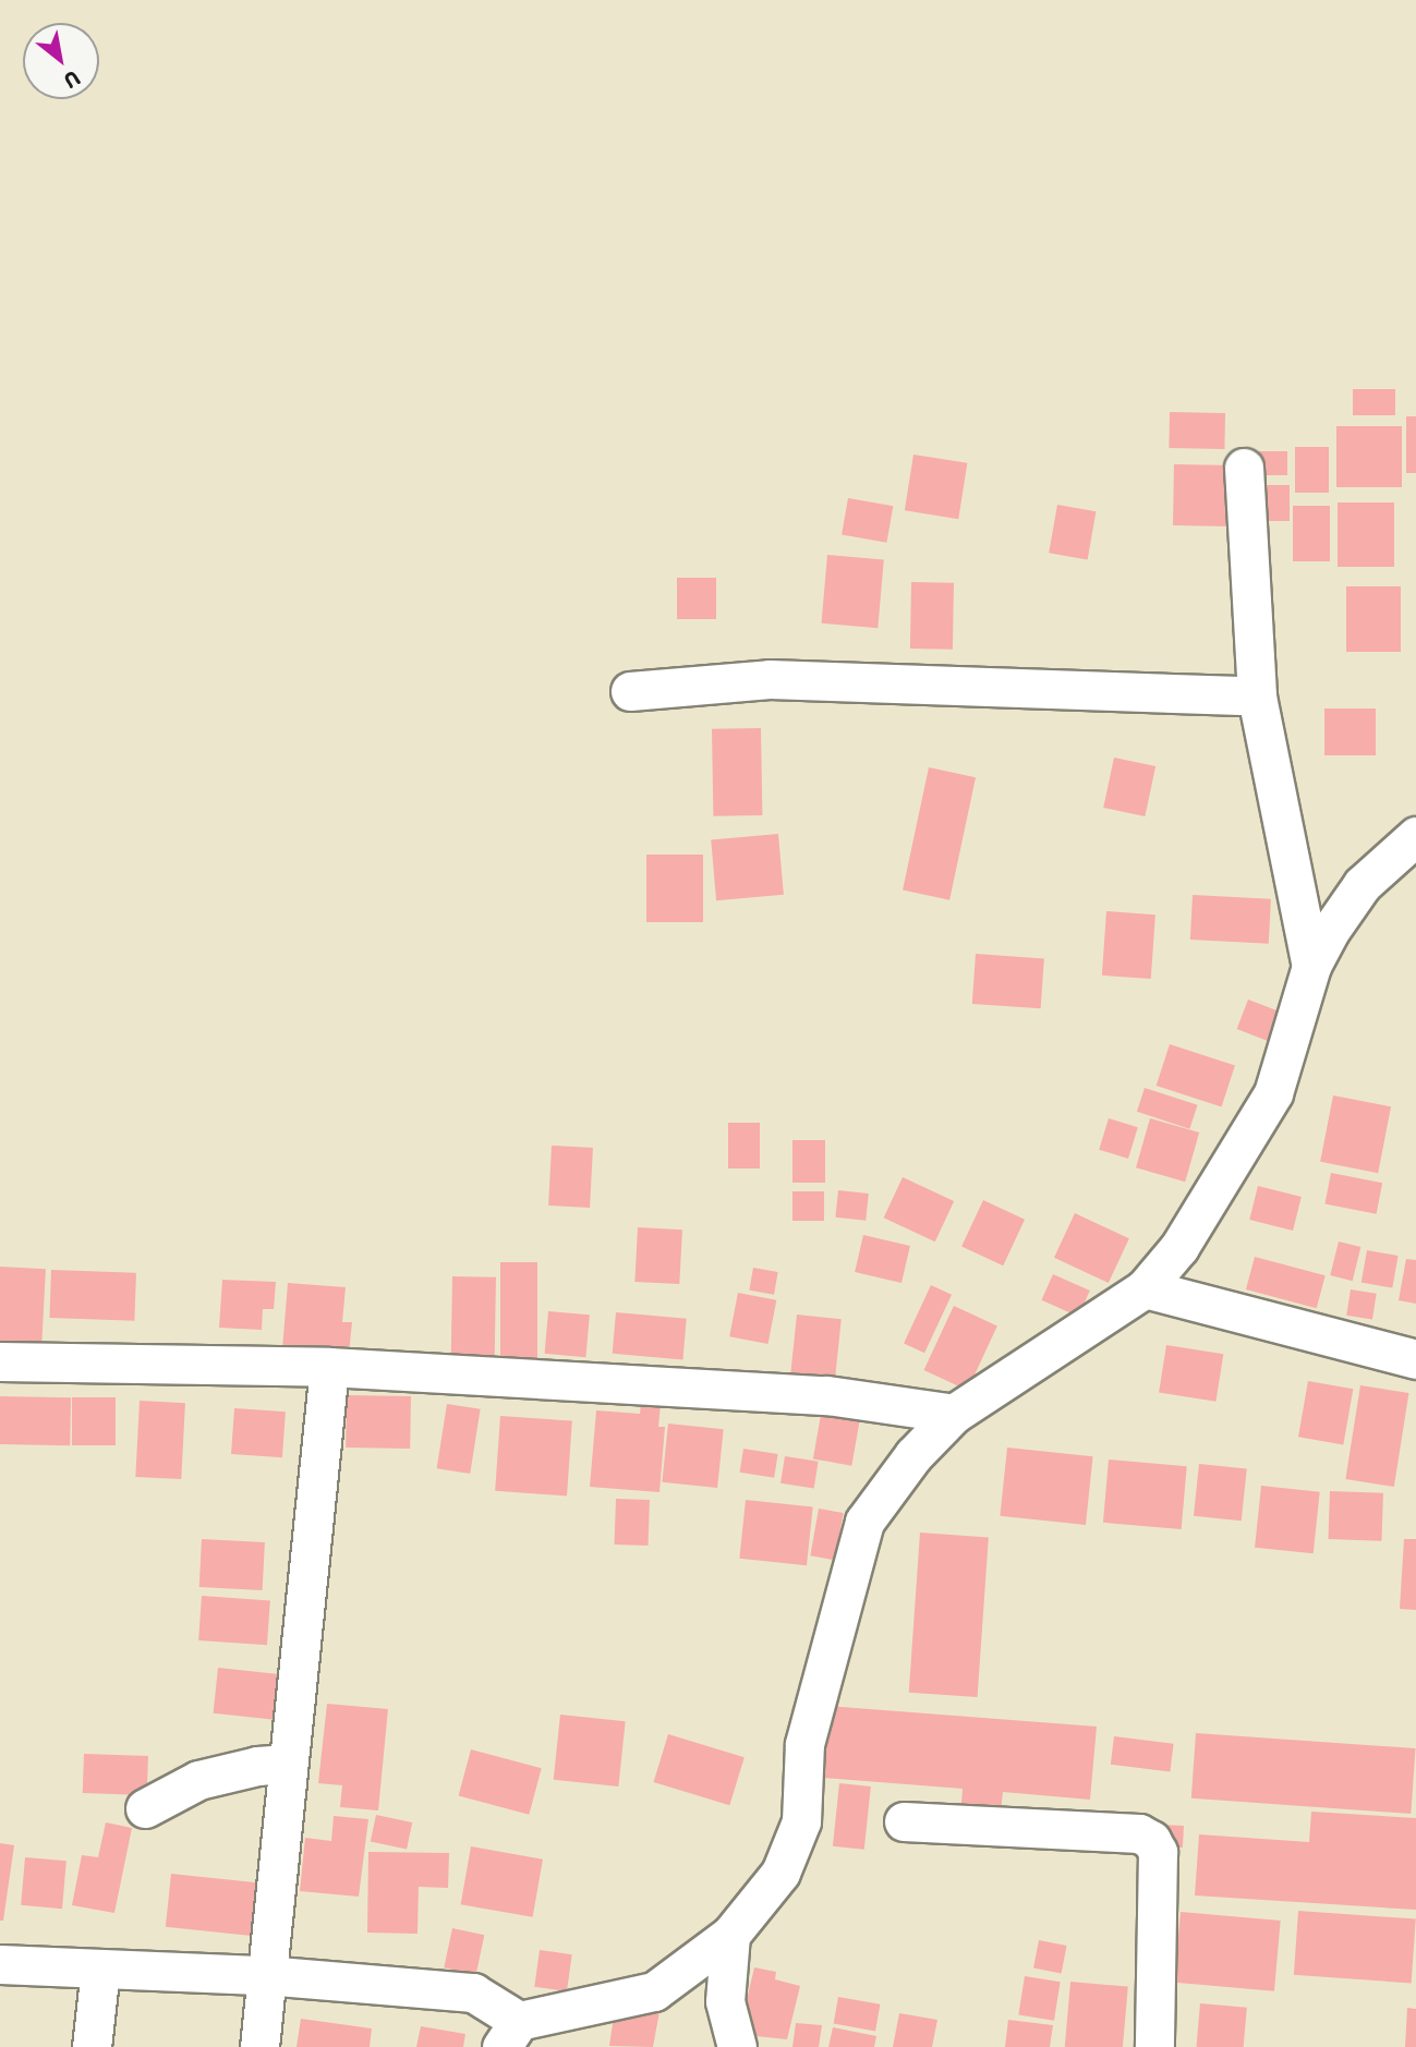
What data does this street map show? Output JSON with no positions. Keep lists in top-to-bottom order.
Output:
{
  "north": "bottom right"
}
